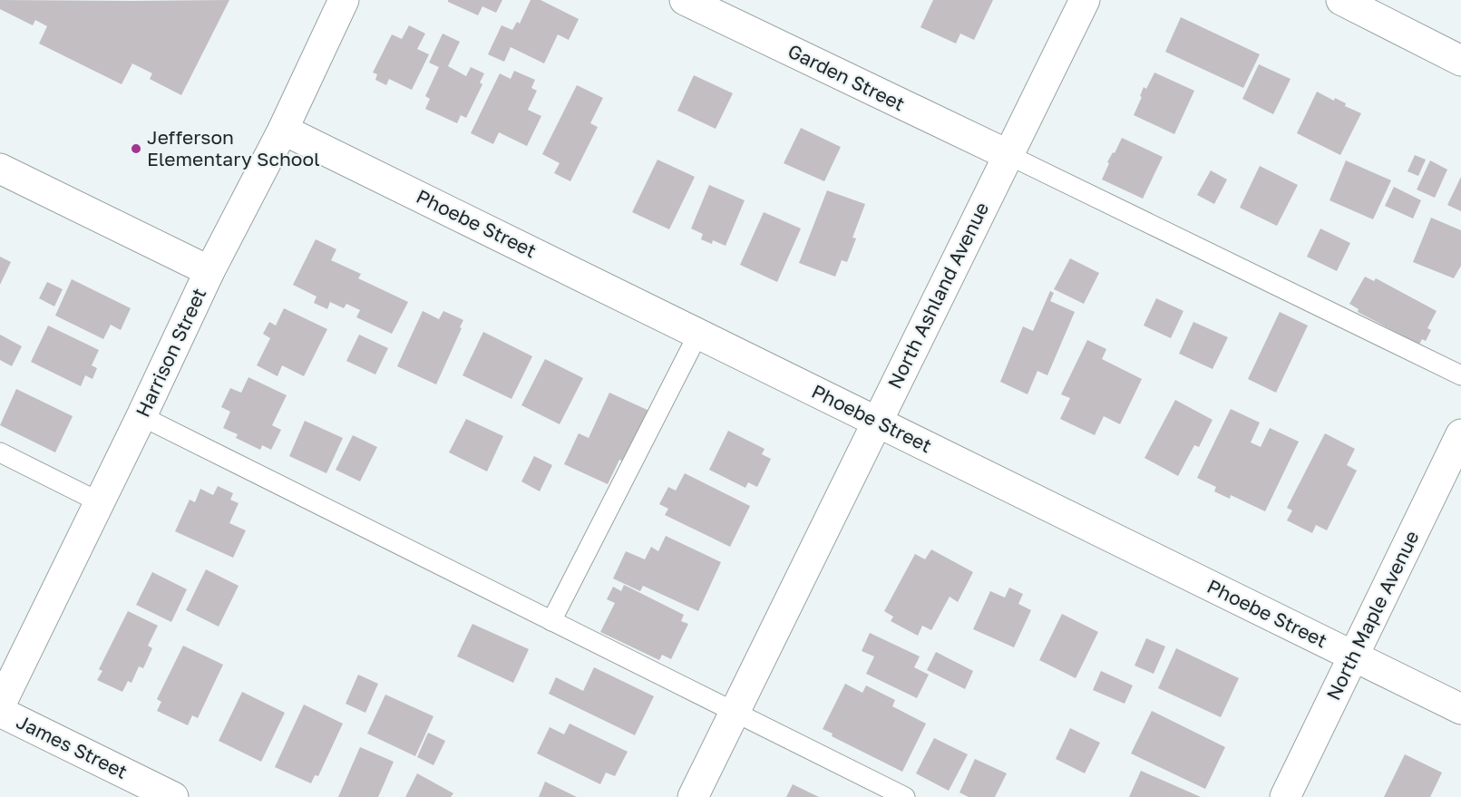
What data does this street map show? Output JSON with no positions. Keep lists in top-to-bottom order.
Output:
{
  "streets": {
    "street": [
      "Garden Street",
      "Phoebe Street",
      "North Ashland Avenue",
      "Harrison Street",
      "North Maple Avenue",
      "James Street"
    ]
  },
  "crossings": [
    ["Garden Street", "North Ashland Avenue"],
    ["Phoebe Street", "North Ashland Avenue"],
    ["Phoebe Street", "Harrison Street"],
    ["Phoebe Street", "North Maple Avenue"]
  ],
  "places": ["Jefferson Elementary School"]
}
